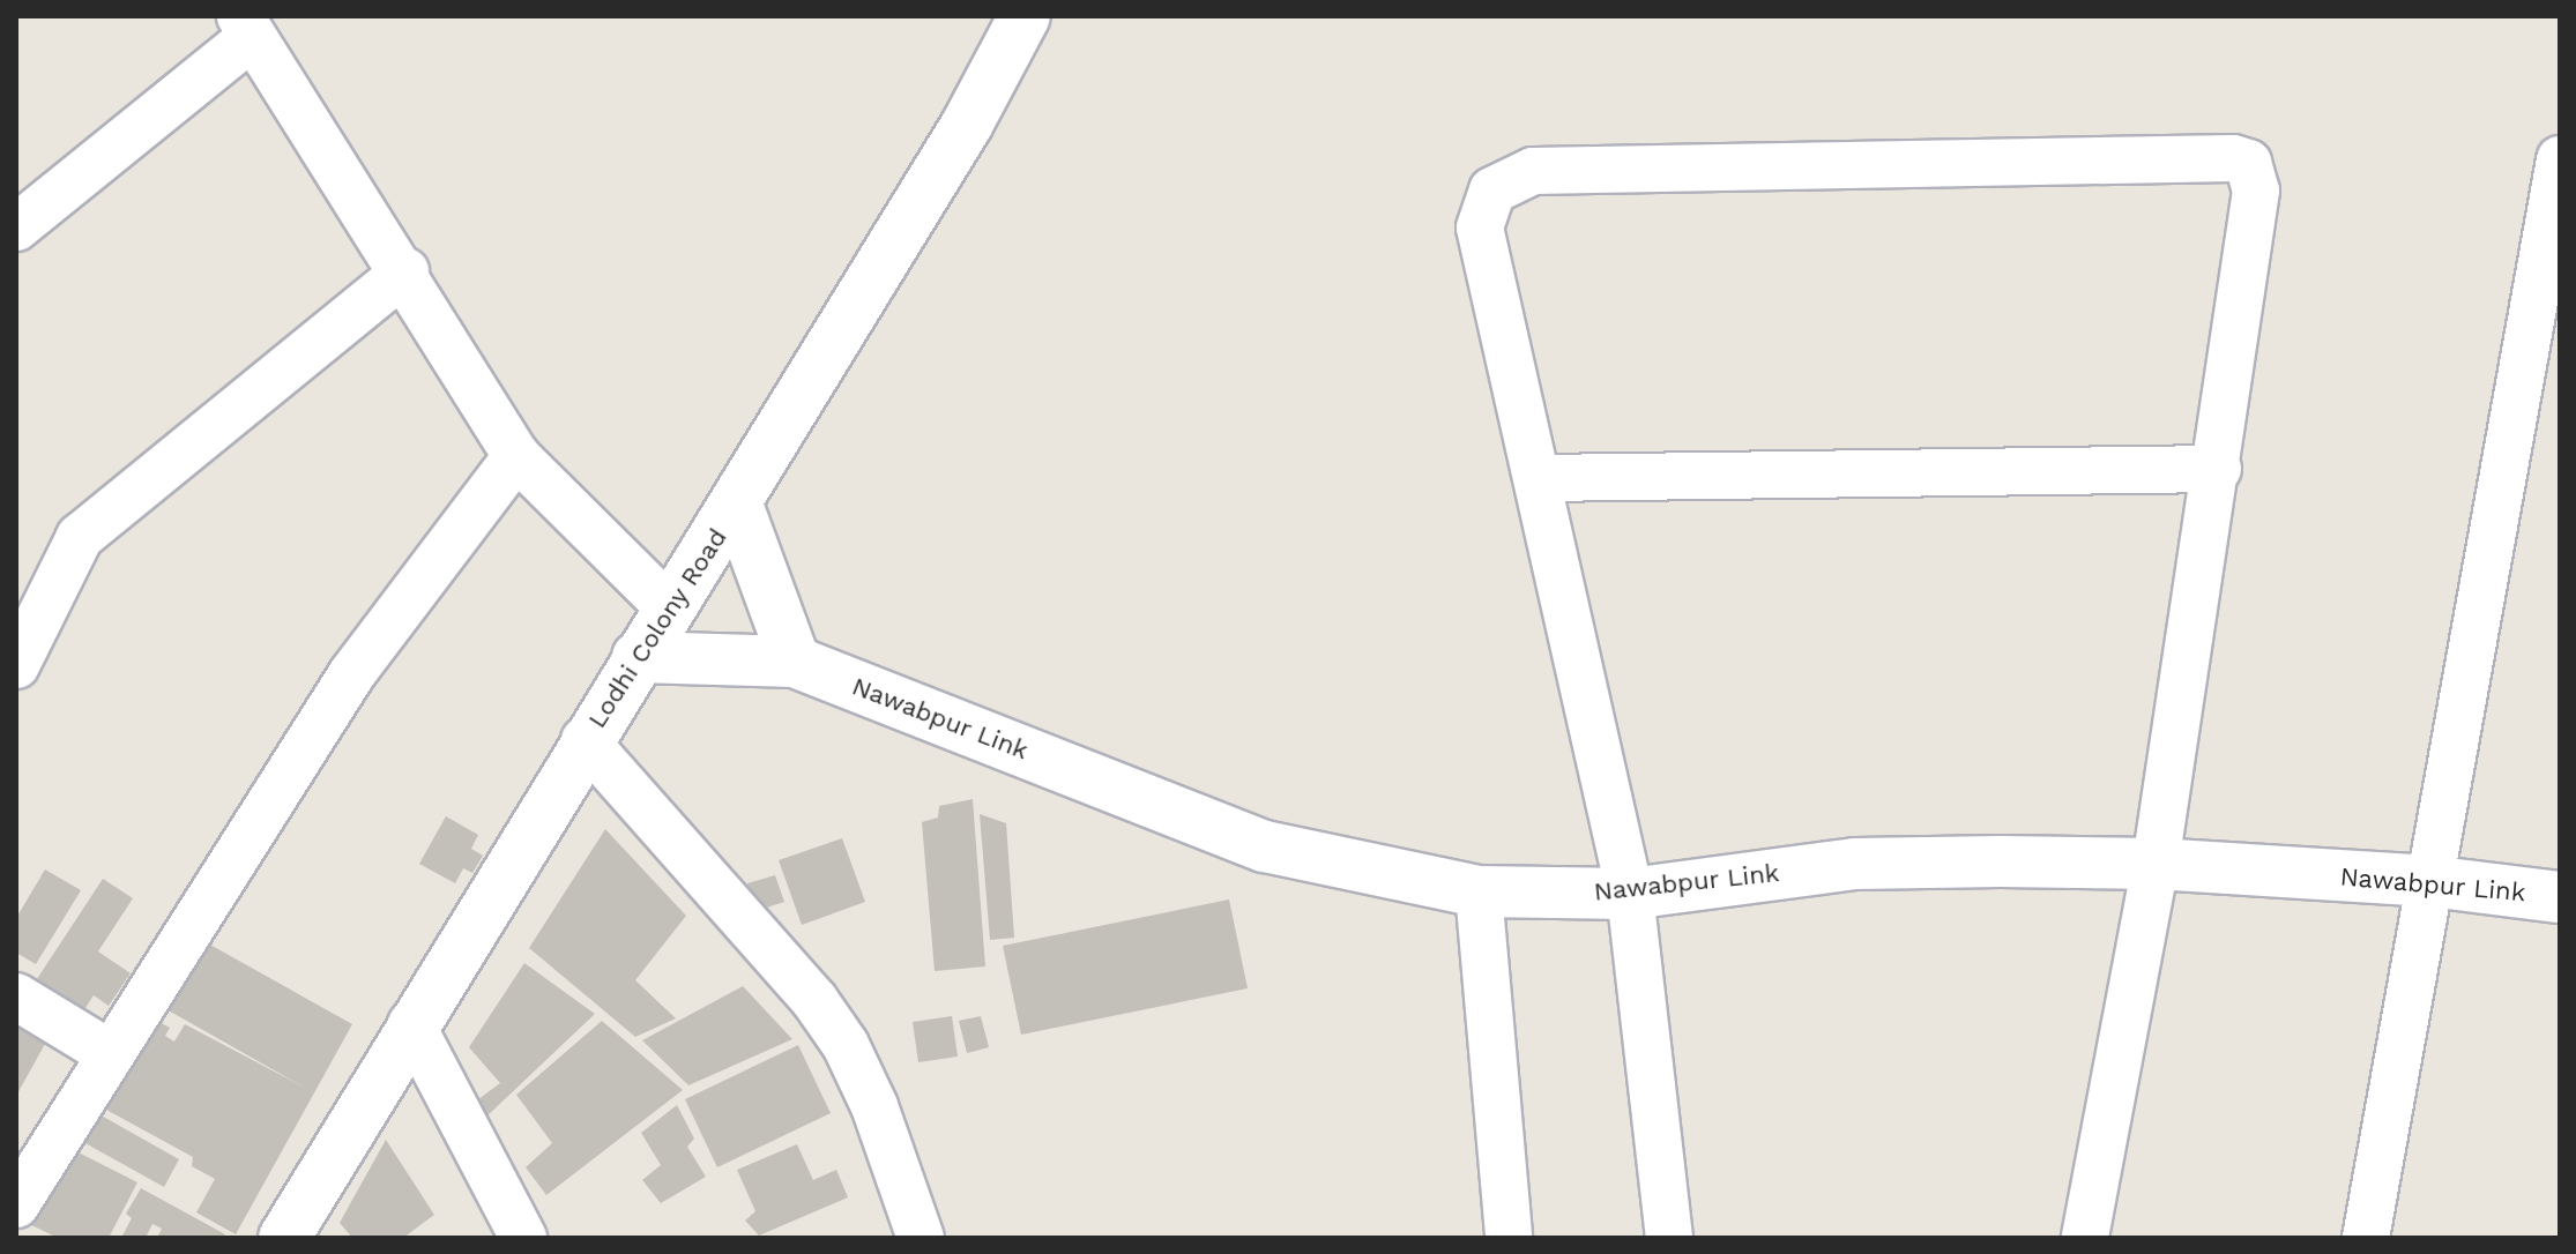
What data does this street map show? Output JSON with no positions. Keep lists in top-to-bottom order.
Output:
{
  "streets": {
    "street": ["Lodhi Colony Road", "Nawabpur Link"]
  },
  "crossings": [
    ["Lodhi Colony Road", "Nawabpur Link"]
  ]
}
